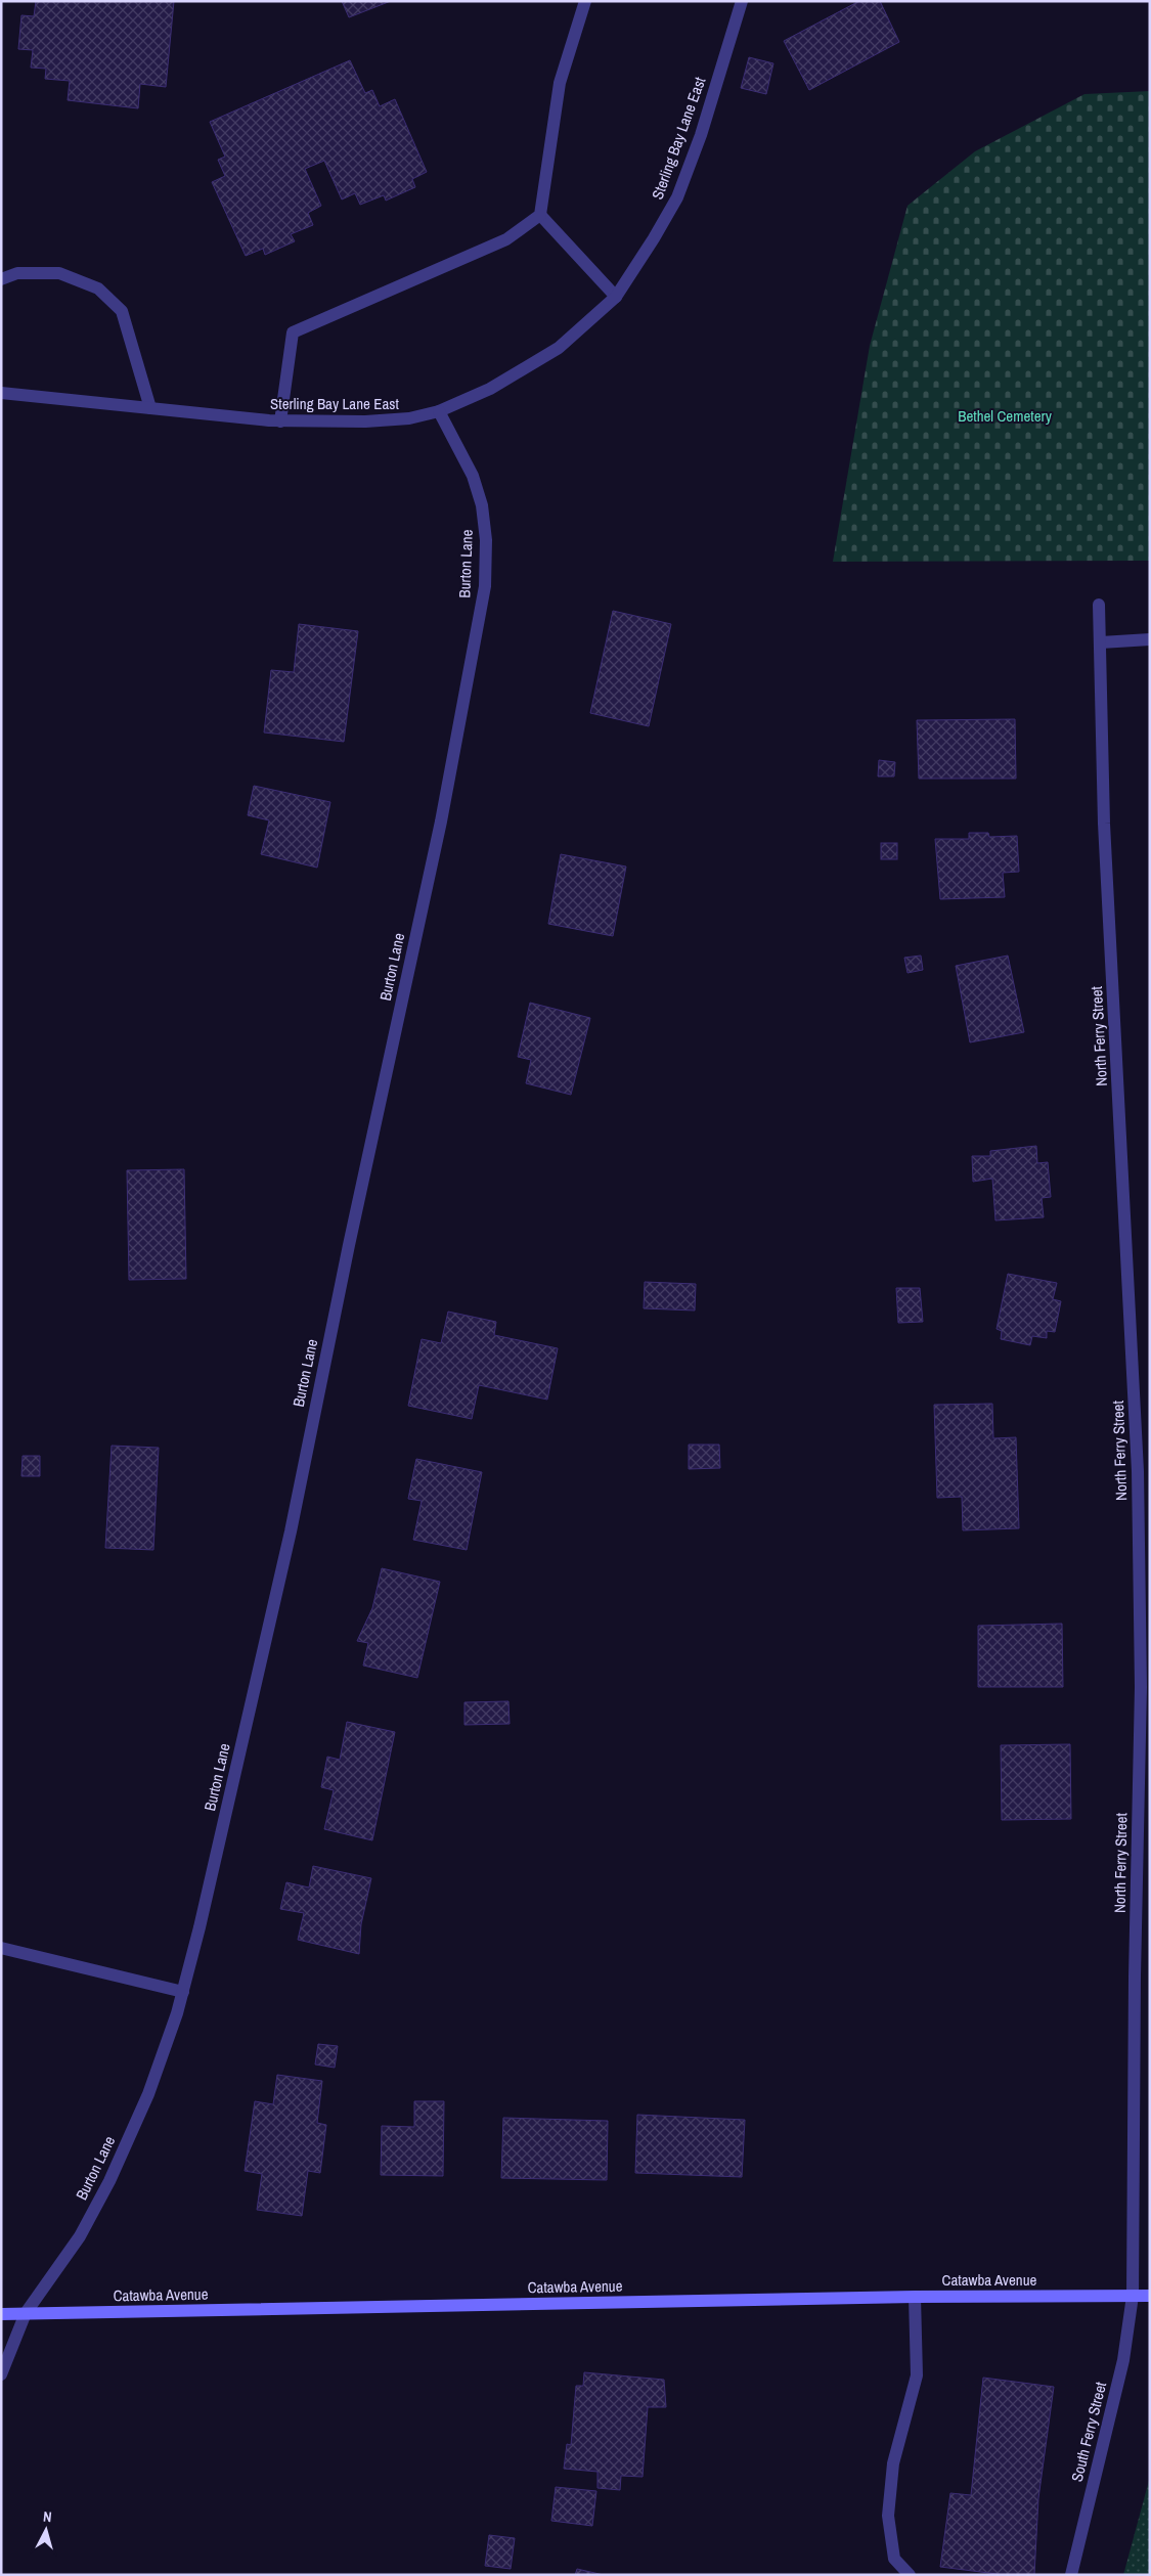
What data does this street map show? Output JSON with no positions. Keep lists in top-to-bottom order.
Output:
{
  "streets": {
    "main road": ["Catawba Avenue"],
    "street": [
      "Sterling Bay Lane East",
      "Burton Lane",
      "North Ferry Street",
      "South Ferry Street"
    ]
  },
  "crossings": [
    ["Sterling Bay Lane East", "Burton Lane"],
    ["Burton Lane", "Catawba Avenue"],
    ["North Ferry Street", "Catawba Avenue"],
    ["North Ferry Street", "South Ferry Street"],
    ["Catawba Avenue", "South Ferry Street"]
  ],
  "parks": ["Bethel Cemetery"],
  "north": "top"
}
